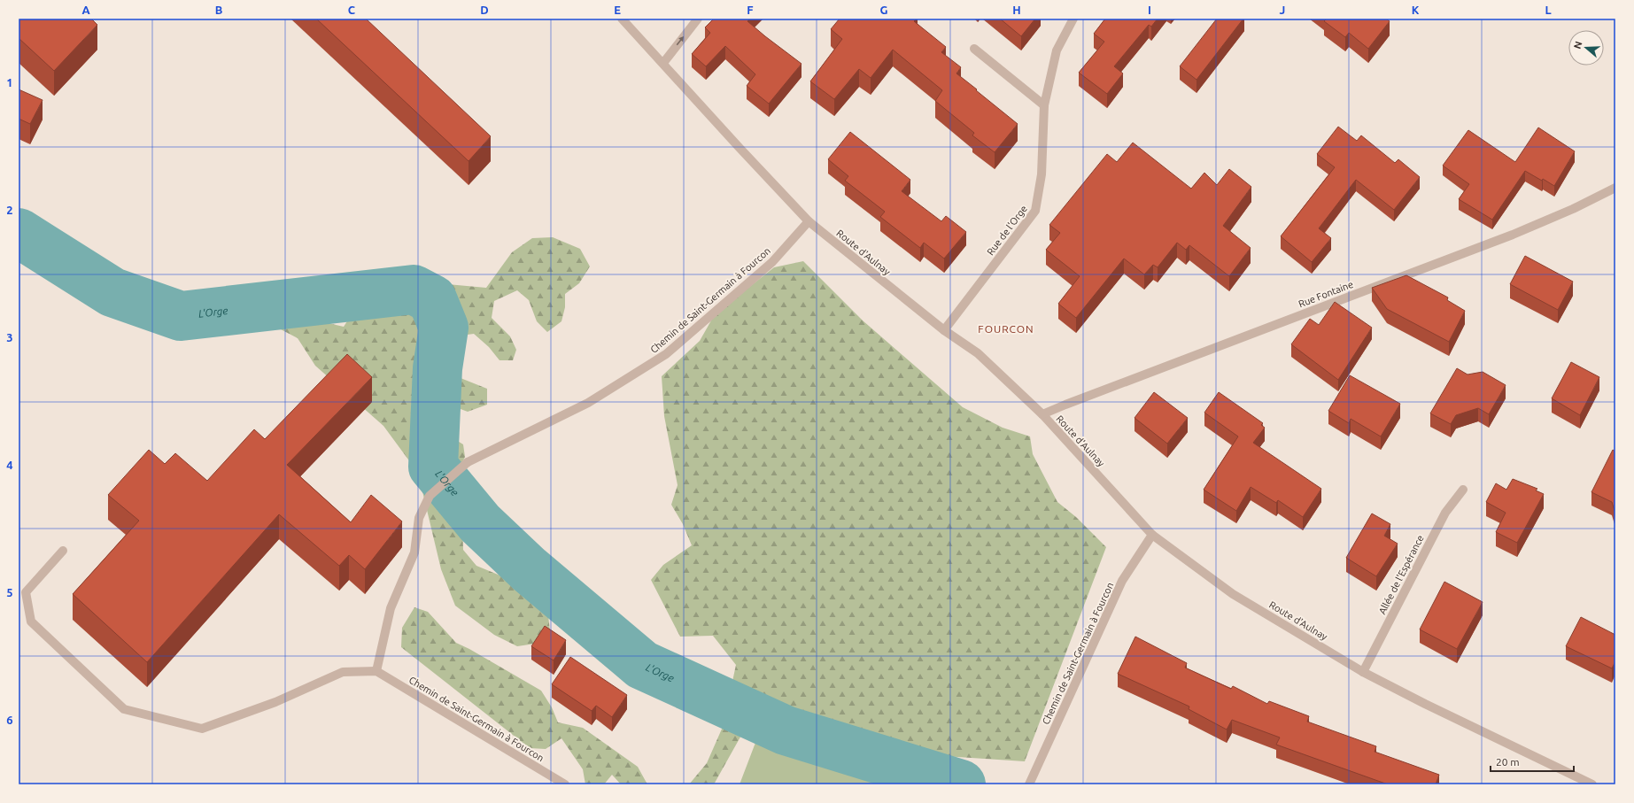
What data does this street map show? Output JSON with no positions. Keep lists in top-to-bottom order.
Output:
{
  "streets": {
    "street": [
      "Rue de l'Orge",
      "Route d'Aulnay",
      "Rue Fontaine",
      "Chemin de Saint-Germain à Fourcon",
      "Allée de l'Espérance"
    ]
  },
  "crossings": [
    ["Rue de l'Orge", "Route d'Aulnay"],
    ["Route d'Aulnay", "Rue Fontaine"],
    ["Route d'Aulnay", "Chemin de Saint-Germain à Fourcon"],
    ["Route d'Aulnay", "Allée de l'Espérance"]
  ],
  "districts": ["FOURCON"],
  "water": ["L'Orge"],
  "scale_bar": "20 m",
  "north": "left",
  "grid": {
    "columns": [
      "A",
      "B",
      "C",
      "D",
      "E",
      "F",
      "G",
      "H",
      "I",
      "J",
      "K",
      "L"
    ],
    "rows": [
      "1",
      "2",
      "3",
      "4",
      "5",
      "6"
    ]
  }
}
